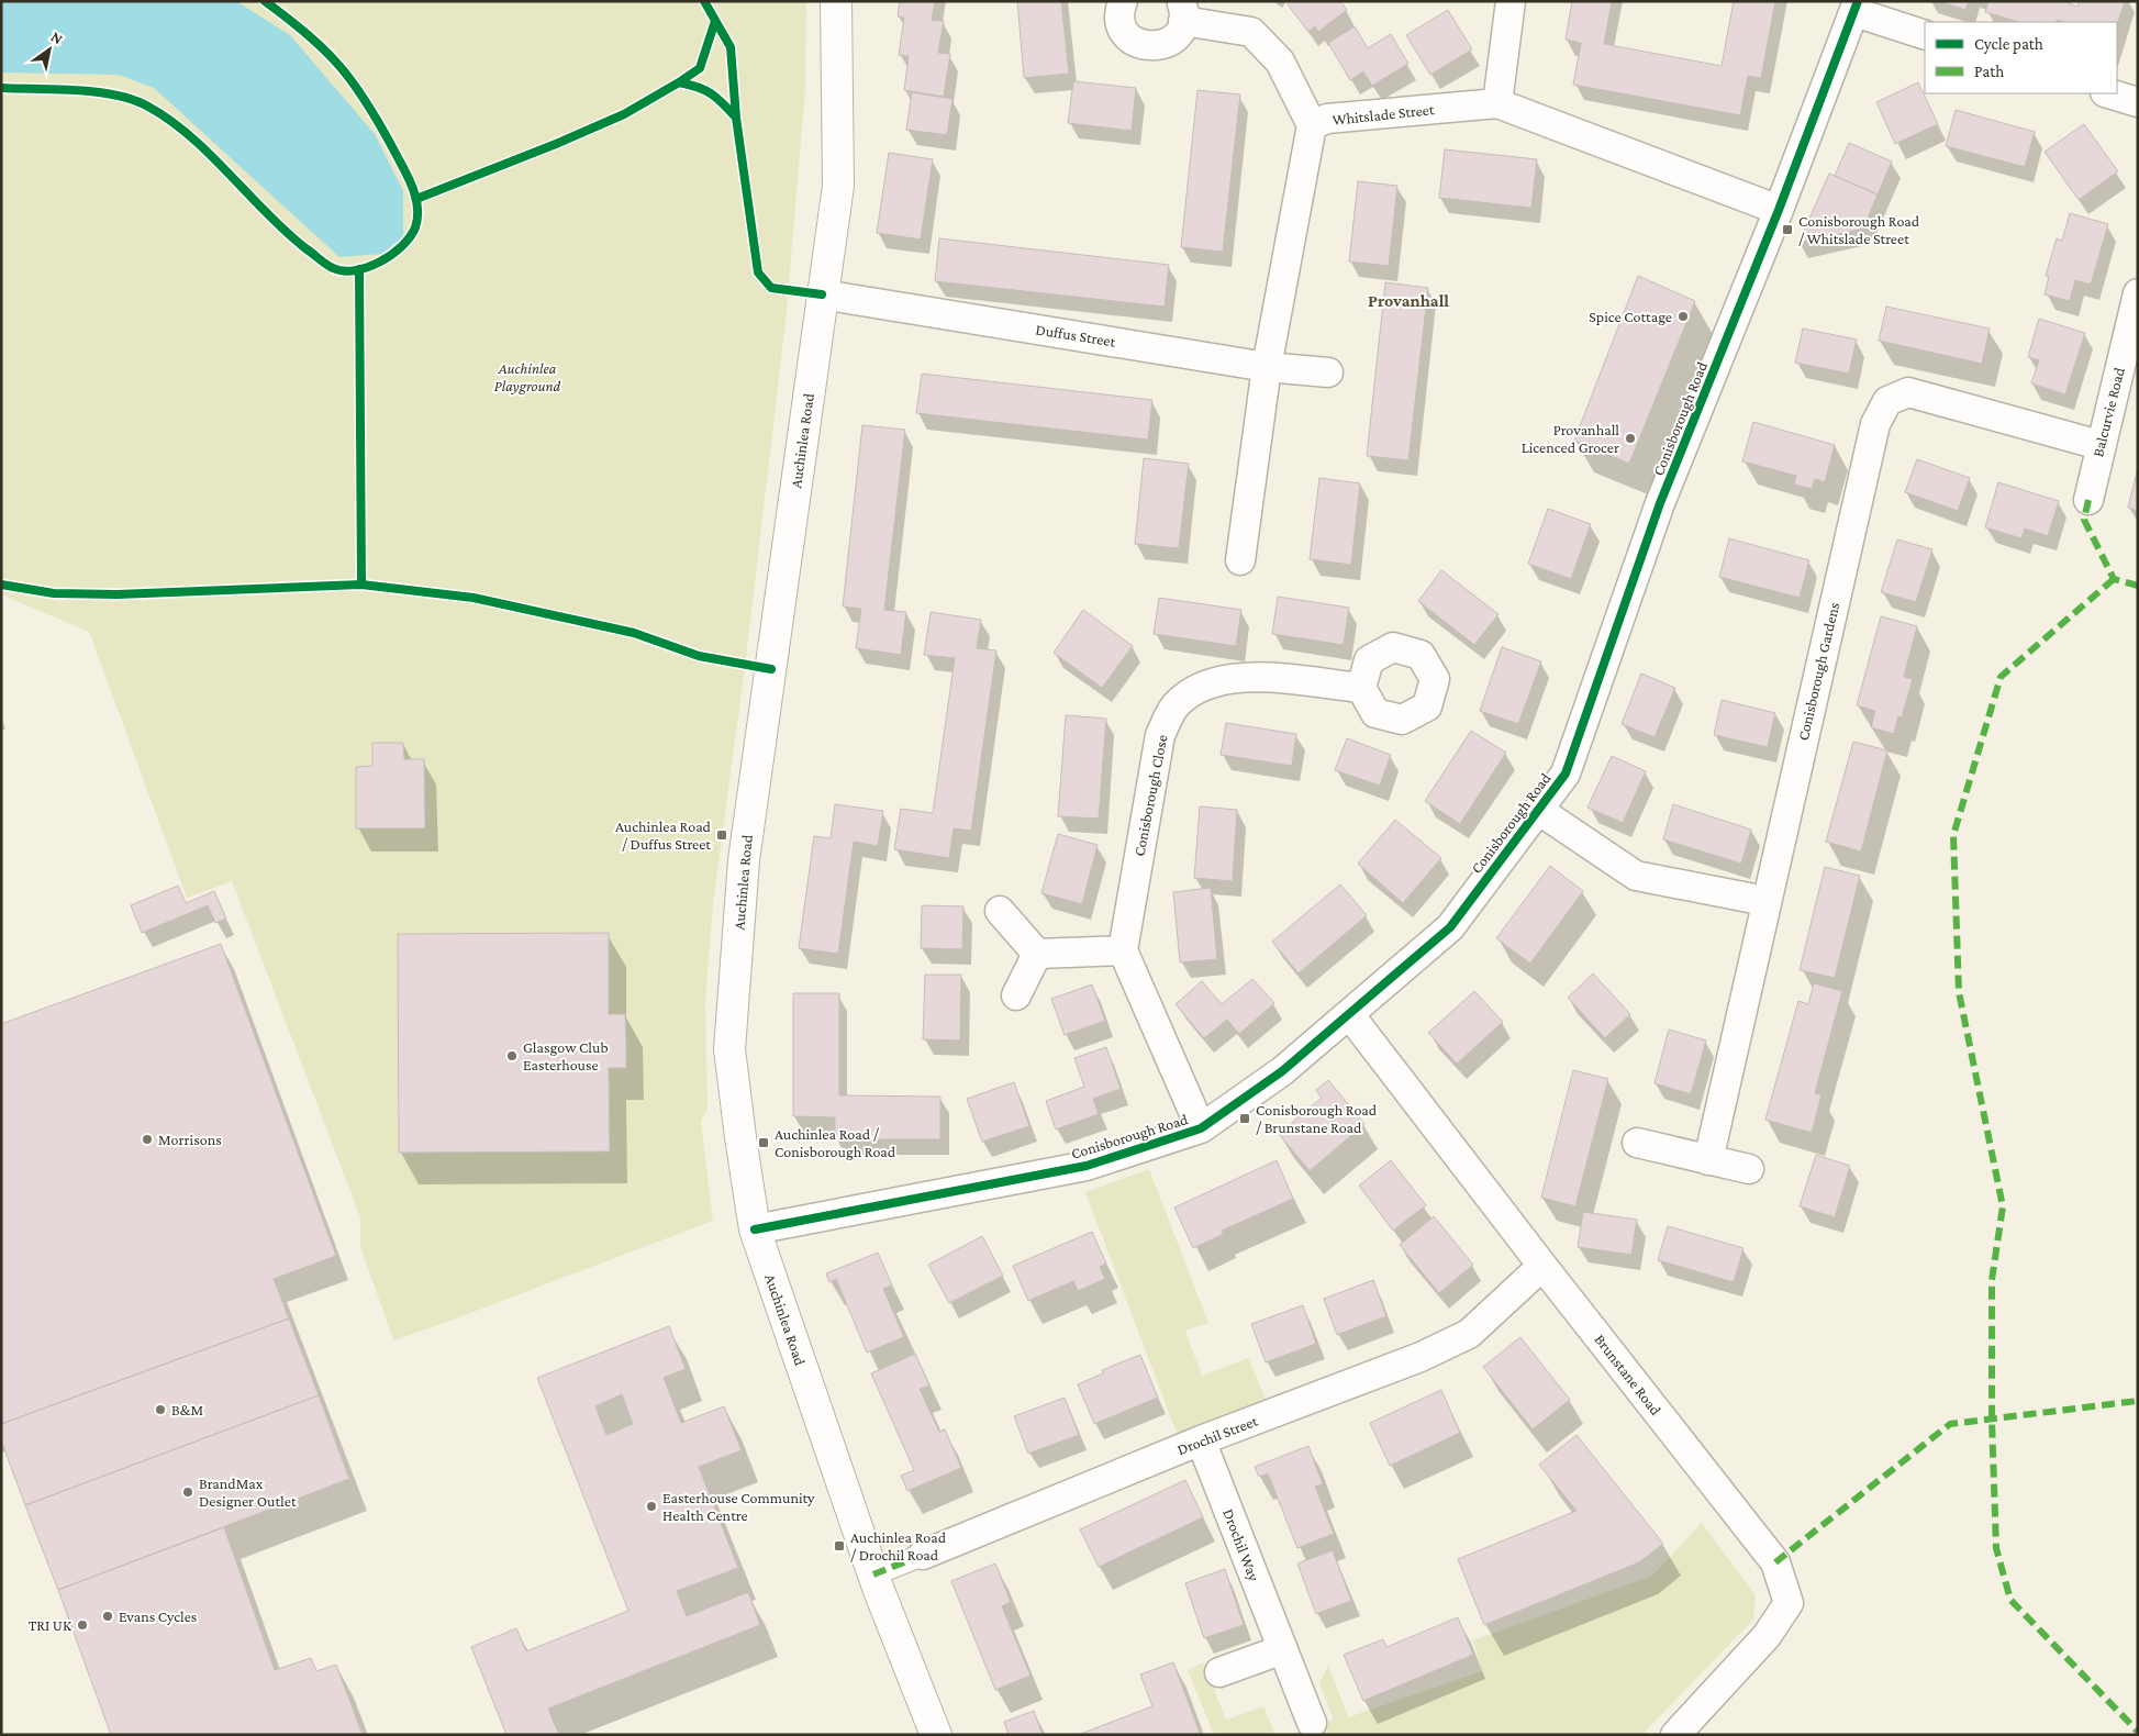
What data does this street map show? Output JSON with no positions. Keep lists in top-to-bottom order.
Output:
{
  "streets": {
    "street": [
      "Whitslade Street",
      "Duffus Street",
      "Balcurvie Road",
      "Conisborough Road",
      "Auchinlea Road",
      "Conisborough Gardens",
      "Conisborough Close",
      "Brunstane Road",
      "Drochil Street",
      "Drochil Way"
    ]
  },
  "crossings": [
    ["Whitslade Street", "Duffus Street"],
    ["Whitslade Street", "Conisborough Road"],
    ["Duffus Street", "Auchinlea Road"],
    ["Balcurvie Road", "Conisborough Gardens"],
    ["Conisborough Road", "Auchinlea Road"],
    ["Conisborough Road", "Brunstane Road"],
    ["Auchinlea Road", "Drochil Street"],
    ["Brunstane Road", "Drochil Street"],
    ["Drochil Street", "Drochil Way"]
  ],
  "districts": ["Provanhall"],
  "parks": ["Auchinlea Playground"],
  "places": {
    "transit": [
      "Conisborough Road / Whitslade Street",
      "Auchinlea Road / Duffus Street",
      "Conisborough Road / Brunstane Road",
      "Auchinlea Road / Conisborough Road",
      "Auchinlea Road / Drochil Road"
    ],
    "other": [
      "Spice Cottage",
      "Provanhall Licenced Grocer",
      "Glasgow Club Easterhouse",
      "Morrisons",
      "B&M",
      "BrandMax Designer Outlet",
      "Easterhouse Community Health Centre",
      "Evans Cycles",
      "TRI UK"
    ]
  },
  "legend": ["Cycle path", "Path"],
  "north": "top right"
}
